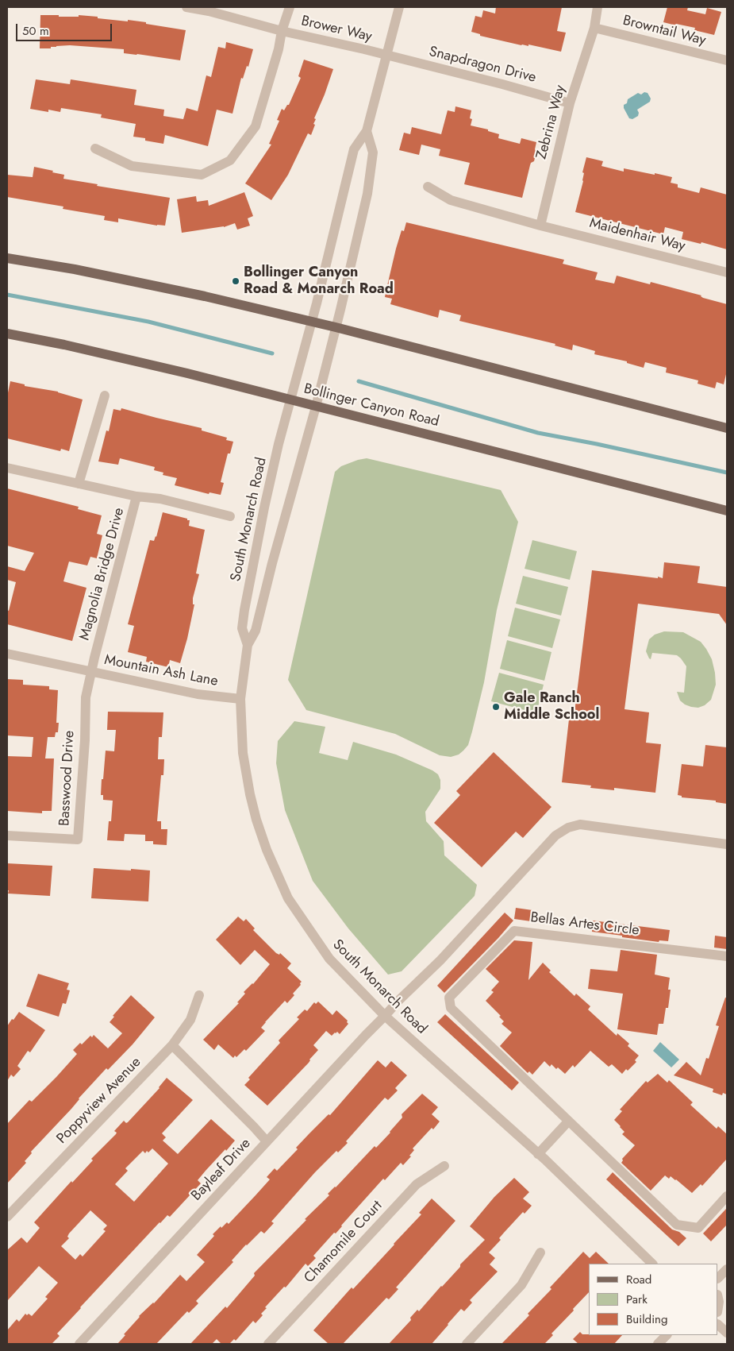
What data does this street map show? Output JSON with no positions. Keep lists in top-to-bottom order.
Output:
{
  "streets": {
    "main road": ["Bollinger Canyon Road"],
    "street": [
      "Brower Way",
      "Browntail Way",
      "Snapdragon Drive",
      "Zebrina Way",
      "Maidenhair Way",
      "South Monarch Road",
      "Magnolia Bridge Drive",
      "Mountain Ash Lane",
      "Basswood Drive",
      "Bellas Artes Circle",
      "Poppyview Avenue",
      "Bayleaf Drive",
      "Chamomile Court"
    ]
  },
  "crossings": [
    ["Brower Way", "Snapdragon Drive"],
    ["Browntail Way", "Zebrina Way"],
    ["Snapdragon Drive", "Zebrina Way"],
    ["Zebrina Way", "Maidenhair Way"],
    ["Bollinger Canyon Road", "South Monarch Road"],
    ["South Monarch Road", "Mountain Ash Lane"],
    ["South Monarch Road", "Bayleaf Drive"],
    ["Magnolia Bridge Drive", "Mountain Ash Lane"],
    ["Magnolia Bridge Drive", "Basswood Drive"],
    ["Mountain Ash Lane", "Basswood Drive"]
  ],
  "places": ["Bollinger Canyon Road & Monarch Road", "Gale Ranch Middle School"],
  "legend": ["Road", "Park", "Building"],
  "scale_bar": "50 m"
}
